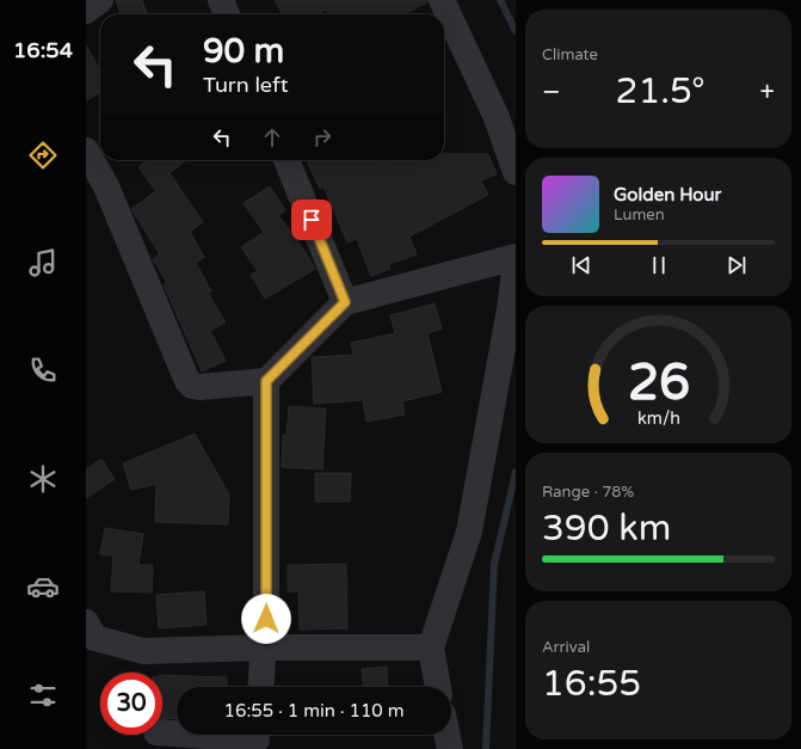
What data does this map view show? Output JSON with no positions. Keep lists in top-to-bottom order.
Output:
{
  "page": {
    "tabs": "16:54",
    "tile": [
      "Climate",
      ["Range · 78%", "390 km"],
      ["Arrival", "16:55"]
    ],
    "turn": ["90 m", "Turn left"],
    "heat": ["−", "21.5°", "+"],
    "song": ["Golden Hour", "Lumen"],
    "limit": "30",
    "trip": "16:55 · 1 min · 110 m",
    "gauge": ["26", "km/h"]
  }
}
